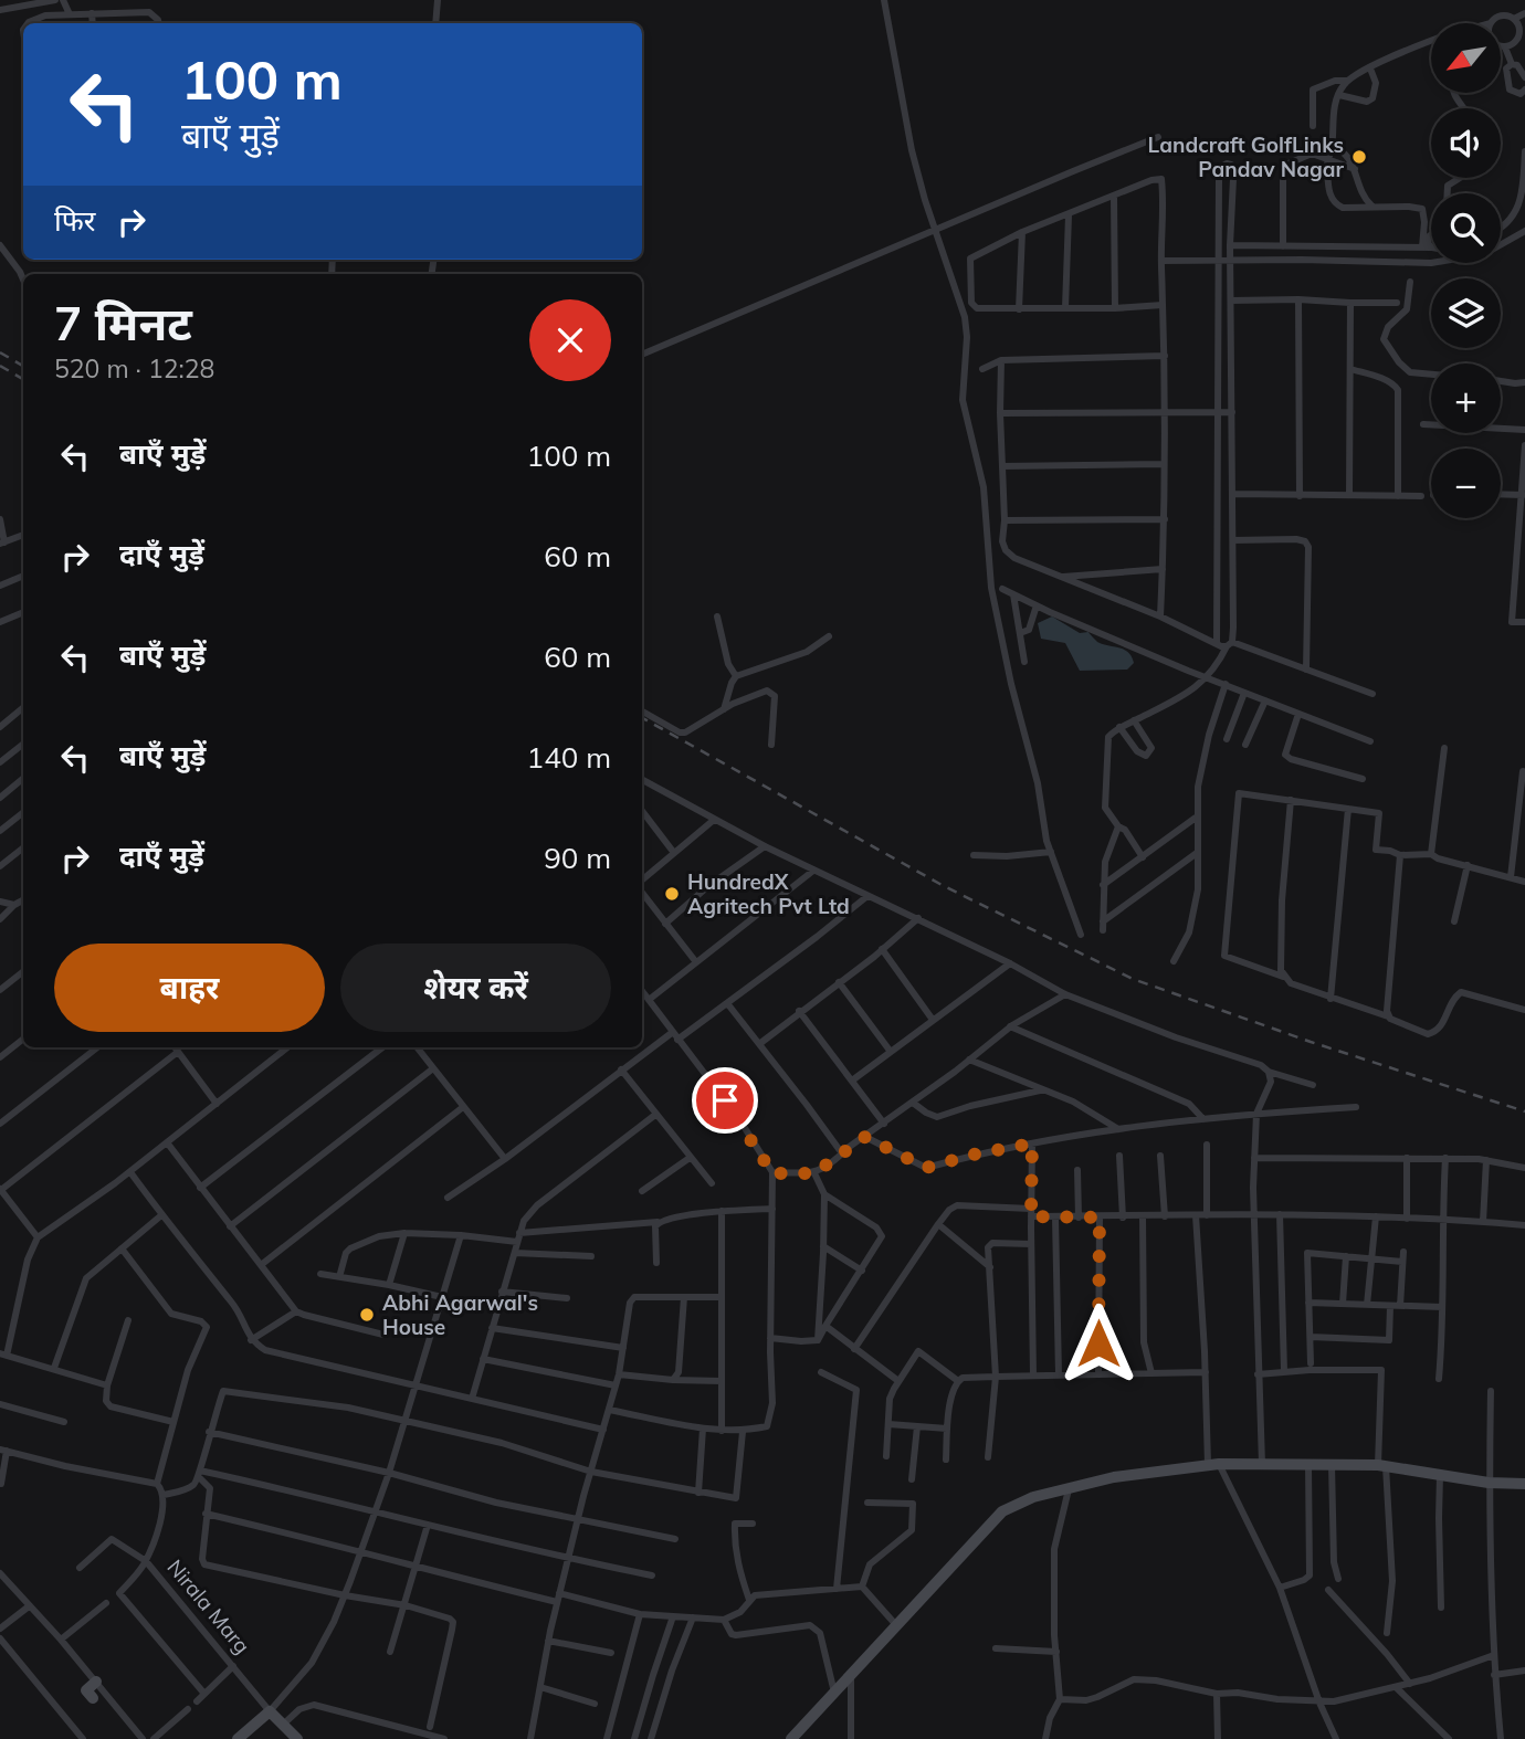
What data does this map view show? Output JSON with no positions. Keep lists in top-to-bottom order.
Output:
{
  "streets": {
    "street": ["Nirala Marg"]
  },
  "places": ["Landcraft GolfLinks Pandav Nagar", "HundredX Agritech Pvt Ltd", "Abhi Agarwal's House"],
  "north": "bottom left",
  "page": {
    "map_buttons": ["+", "−"],
    "turn": ["100 m", "बाएँ मुड़ें"],
    "then": "फिर",
    "heading": ["7 मिनट", "520 m · 12:28"],
    "list": [
      {
        "name": "बाएँ मुड़ें",
        "value": "100 m"
      },
      {
        "name": "दाएँ मुड़ें",
        "value": "60 m"
      },
      {
        "name": "बाएँ मुड़ें",
        "value": "60 m"
      },
      {
        "name": "बाएँ मुड़ें",
        "value": "140 m"
      },
      {
        "name": "दाएँ मुड़ें",
        "value": "90 m"
      }
    ],
    "buttons": ["बाहर", "शेयर करें"]
  }
}
